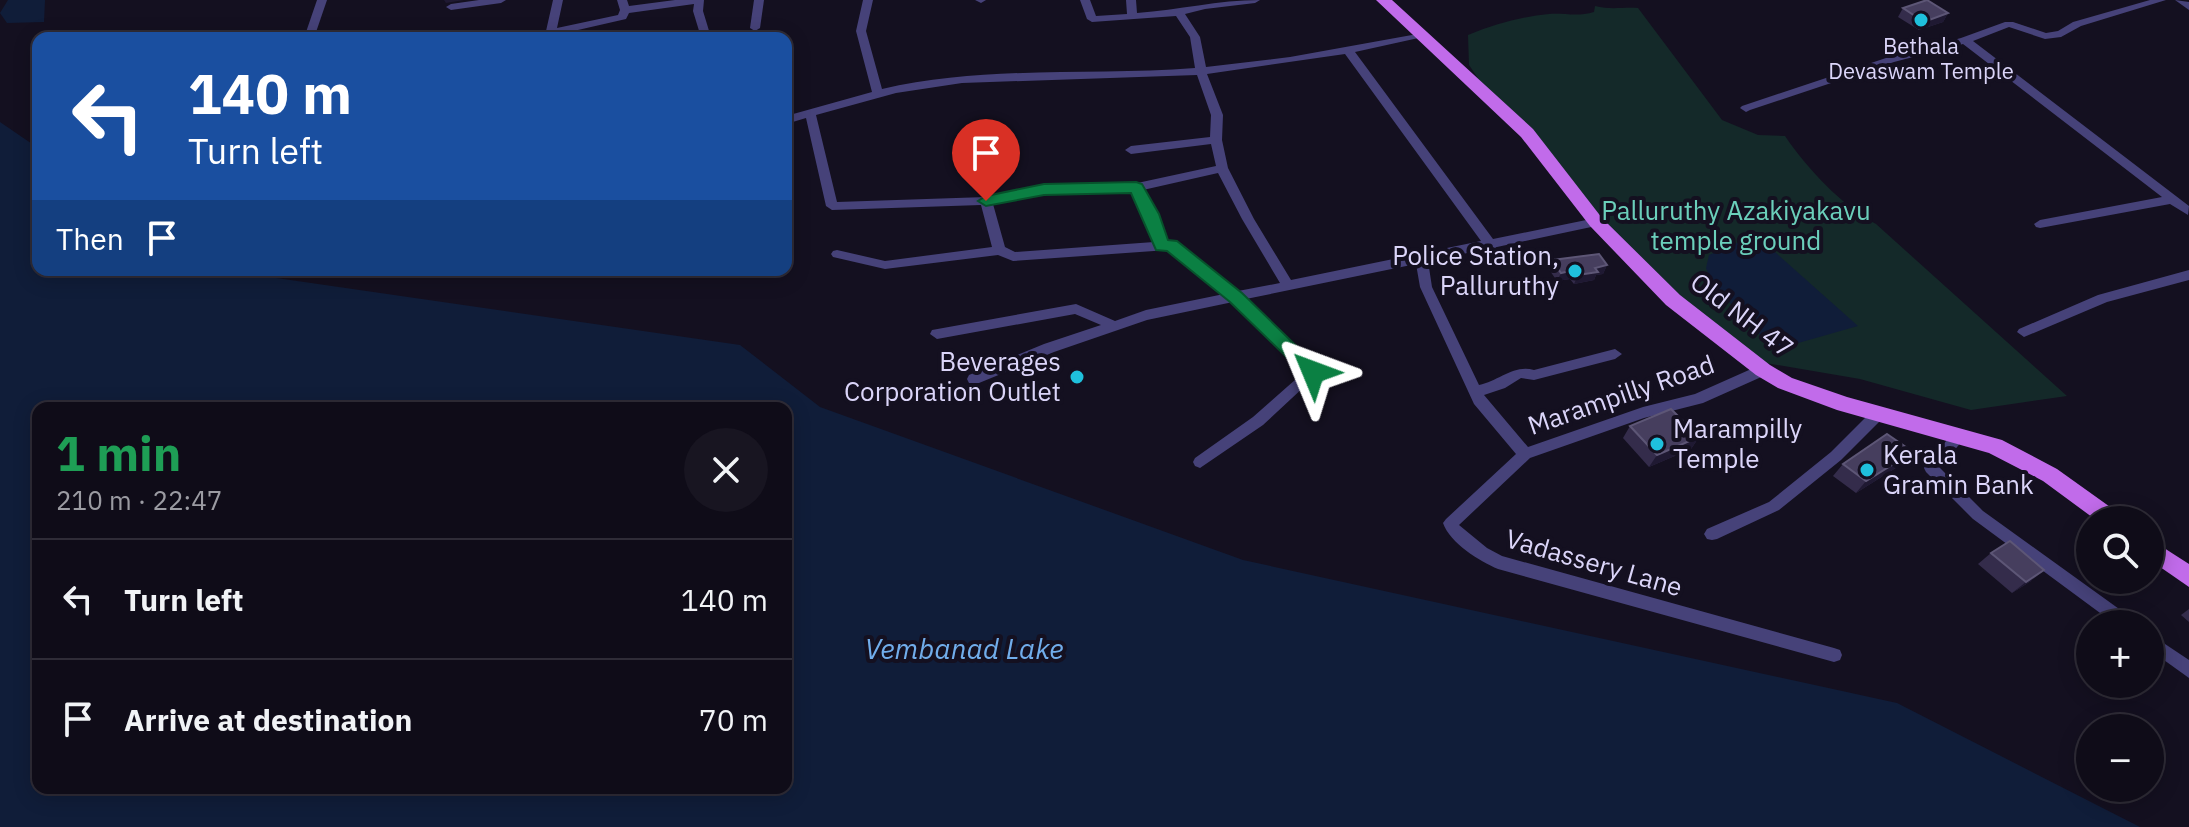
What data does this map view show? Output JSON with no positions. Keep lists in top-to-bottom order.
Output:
{
  "streets": {
    "main road": ["Old NH 47"],
    "street": ["Marampilly Road", "Vadassery Lane"]
  },
  "crossings": [
    ["Old NH 47", "Marampilly Road"],
    ["Marampilly Road", "Vadassery Lane"]
  ],
  "water": ["Vembanad Lake"],
  "parks": ["Palluruthy Azakiyakavu temple ground"],
  "places": [
    "Bethala Devaswam Temple",
    "Police Station, Palluruthy",
    "Beverages Corporation Outlet",
    "Marampilly Temple",
    "Kerala Gramin Bank"
  ],
  "page": {
    "turn": ["140 m", "Turn left"],
    "then": "Then",
    "heading": ["1 min", "210 m · 22:47"],
    "map_buttons": ["+", "−"],
    "list": [
      {
        "name": "Turn left",
        "value": "140 m"
      },
      {
        "name": "Arrive at destination",
        "value": "70 m"
      }
    ]
  }
}
